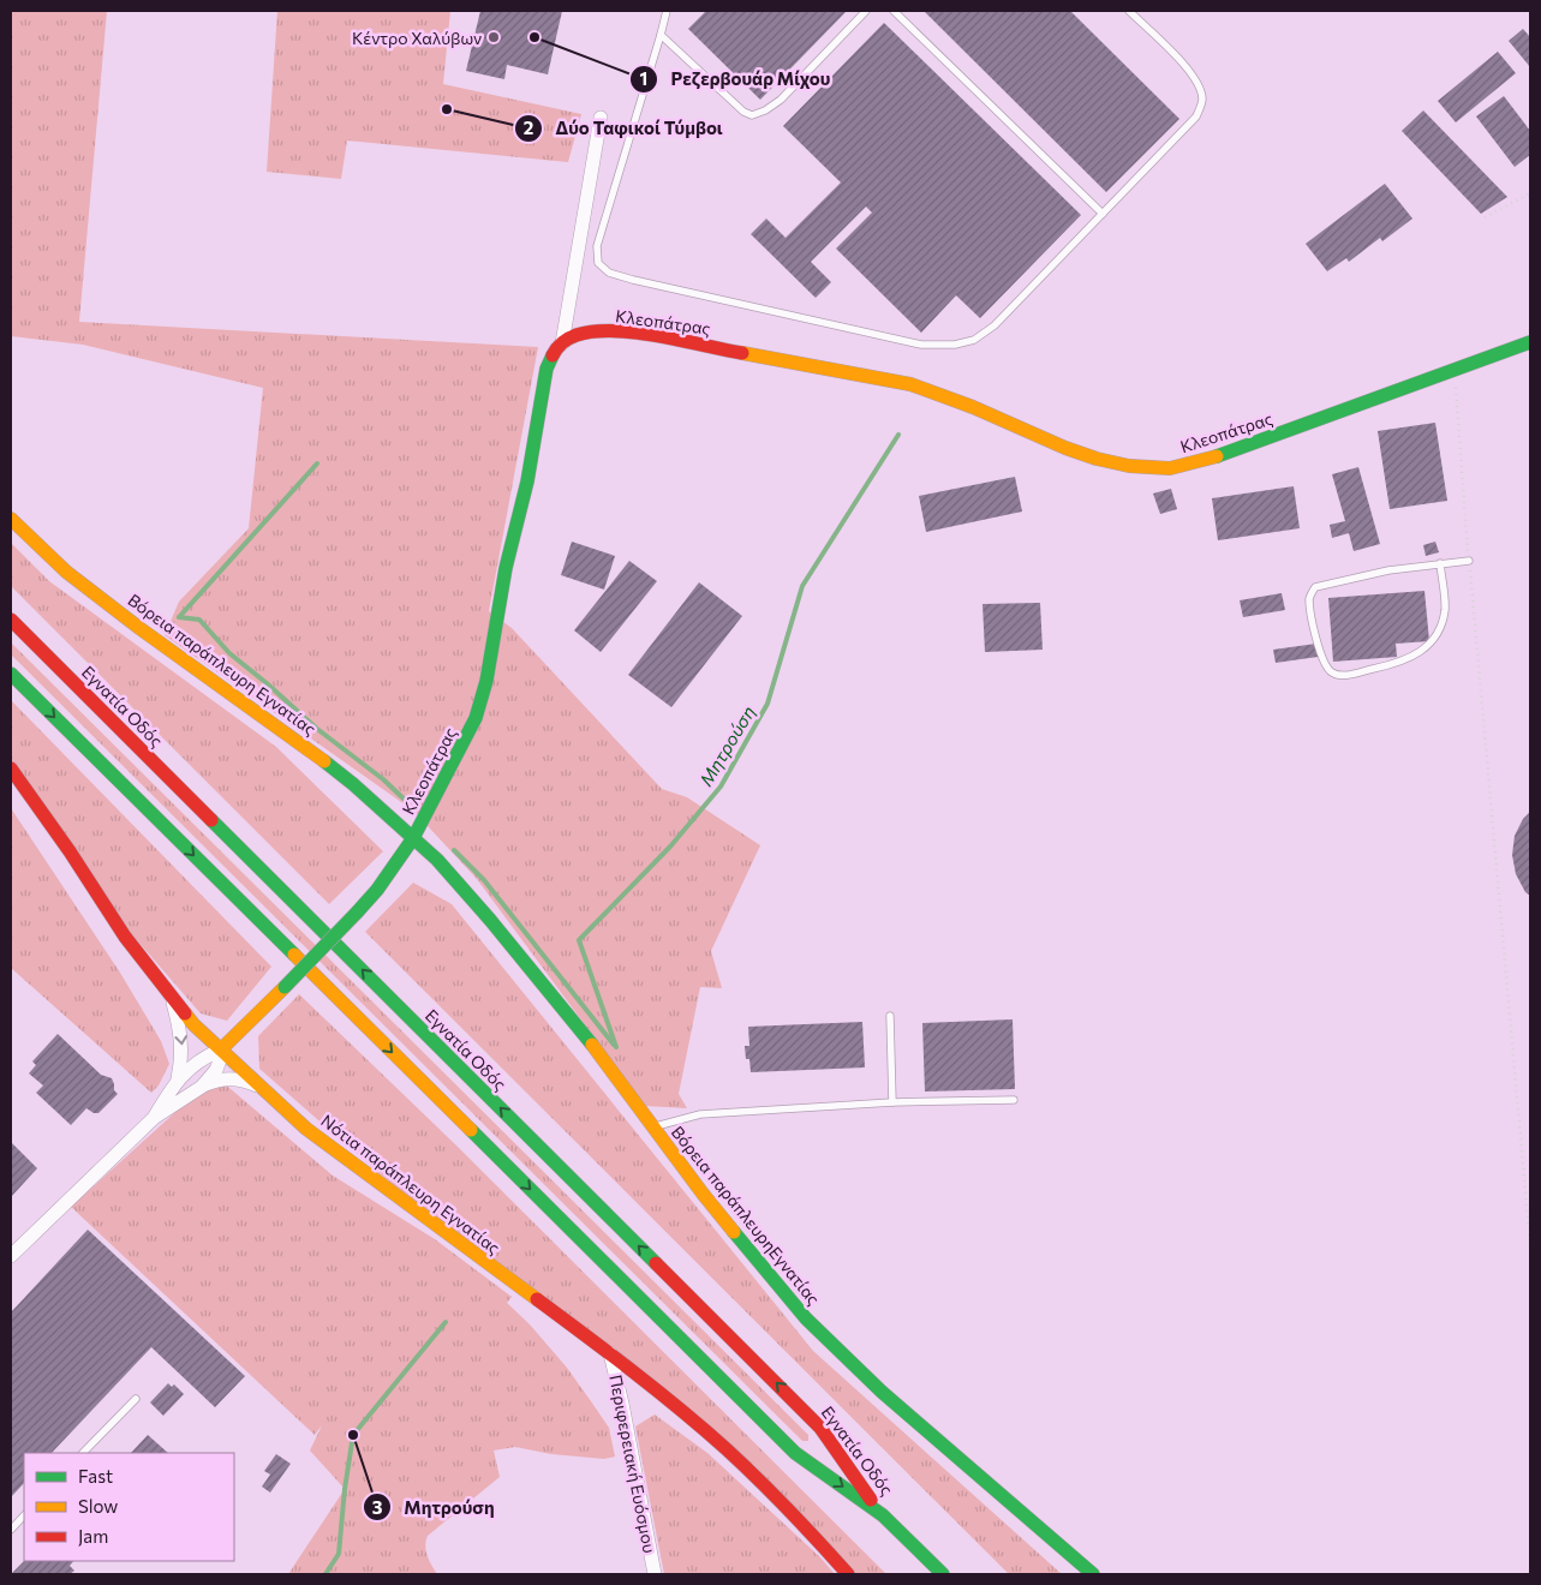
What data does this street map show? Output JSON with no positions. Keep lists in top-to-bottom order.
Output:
{
  "streets": {
    "main road": [
      "Κλεοπάτρας",
      "Βόρεια παράπλευρη Εγνατίας",
      "Εγνατία Οδός",
      "Νότια παράπλευρη Εγνατίας",
      "Βόρεια παράπλευρηΕγνατίας"
    ],
    "street": ["Περιφερειακή Ευόσμου"]
  },
  "crossings": [
    ["Κλεοπάτρας", "Βόρεια παράπλευρη Εγνατίας"],
    ["Κλεοπάτρας", "Νότια παράπλευρη Εγνατίας"],
    ["Κλεοπάτρας", "Βόρεια παράπλευρηΕγνατίας"],
    ["Βόρεια παράπλευρη Εγνατίας", "Βόρεια παράπλευρηΕγνατίας"],
    ["Νότια παράπλευρη Εγνατίας", "Περιφερειακή Ευόσμου"]
  ],
  "water": ["Μητρούση"],
  "places": [
    "Κέντρο Χαλύβων",
    "Ρεζερβουάρ Μίχου",
    "Δύο Ταφικοί Τύμβοι",
    "Μητρούση"
  ],
  "legend": ["Fast", "Slow", "Jam"]
}
